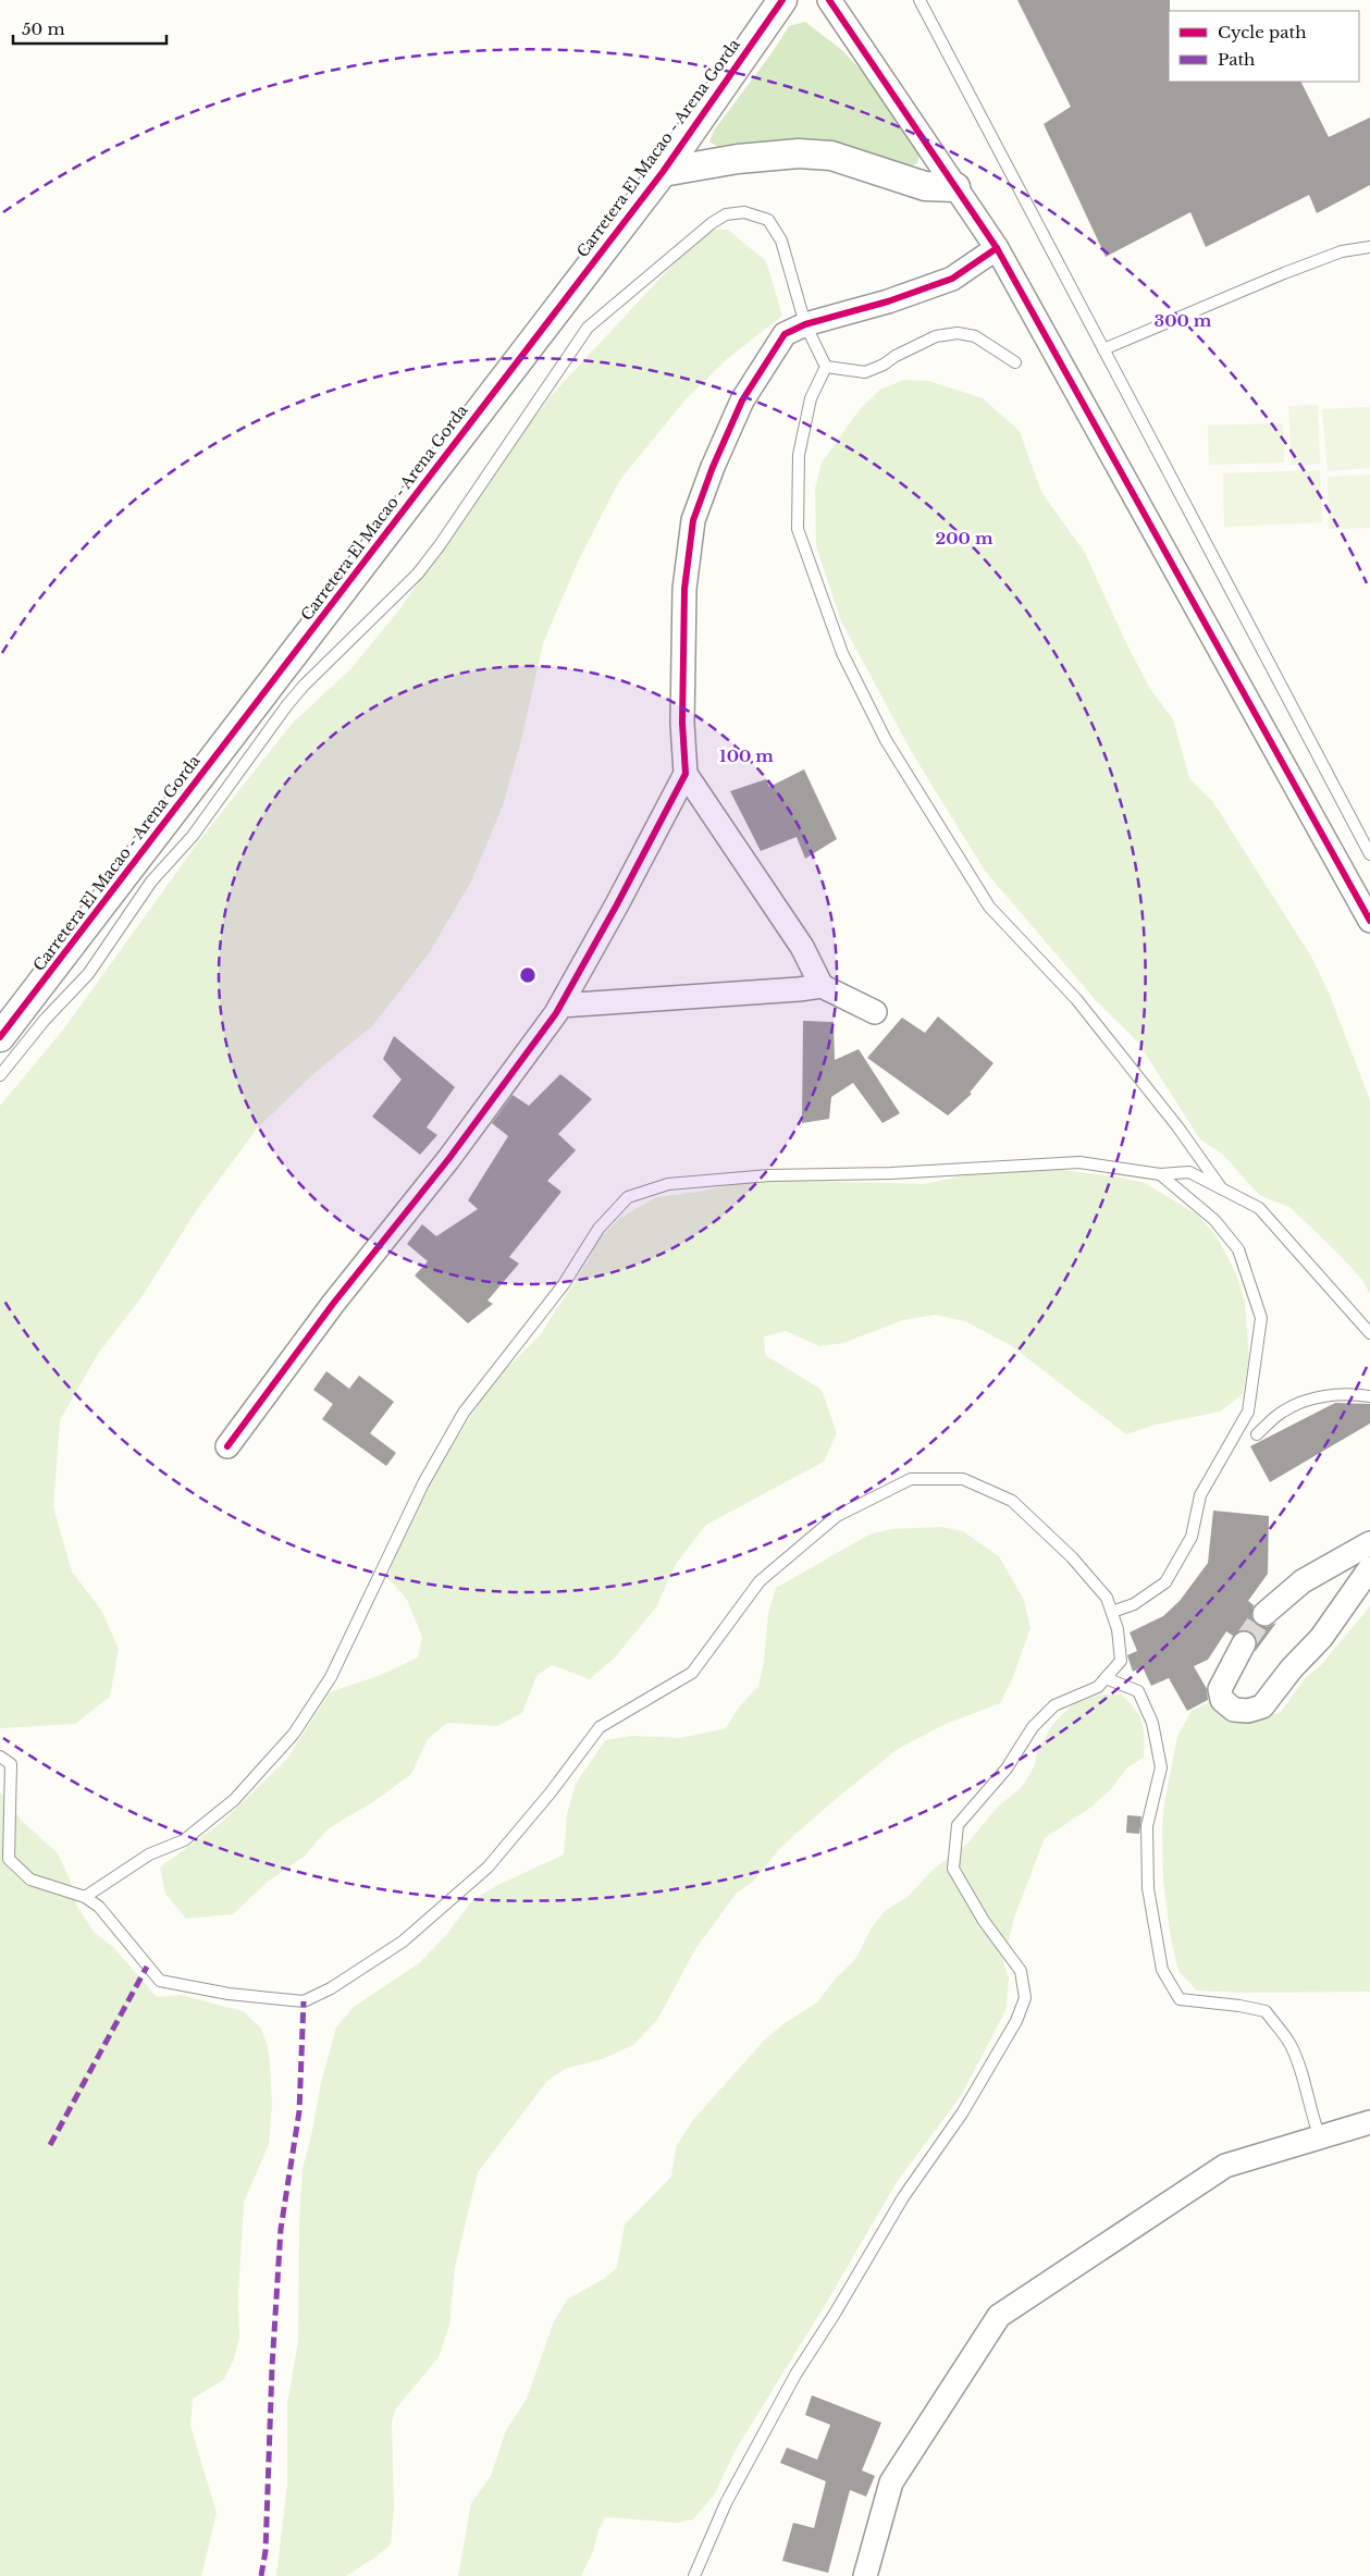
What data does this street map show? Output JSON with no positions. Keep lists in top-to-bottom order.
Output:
{
  "streets": {
    "street": ["Carretera El Macao - Arena Gorda"]
  },
  "legend": ["Cycle path", "Path"],
  "scale_bar": "50 m",
  "rings": ["300 m", "200 m", "100 m"]
}
